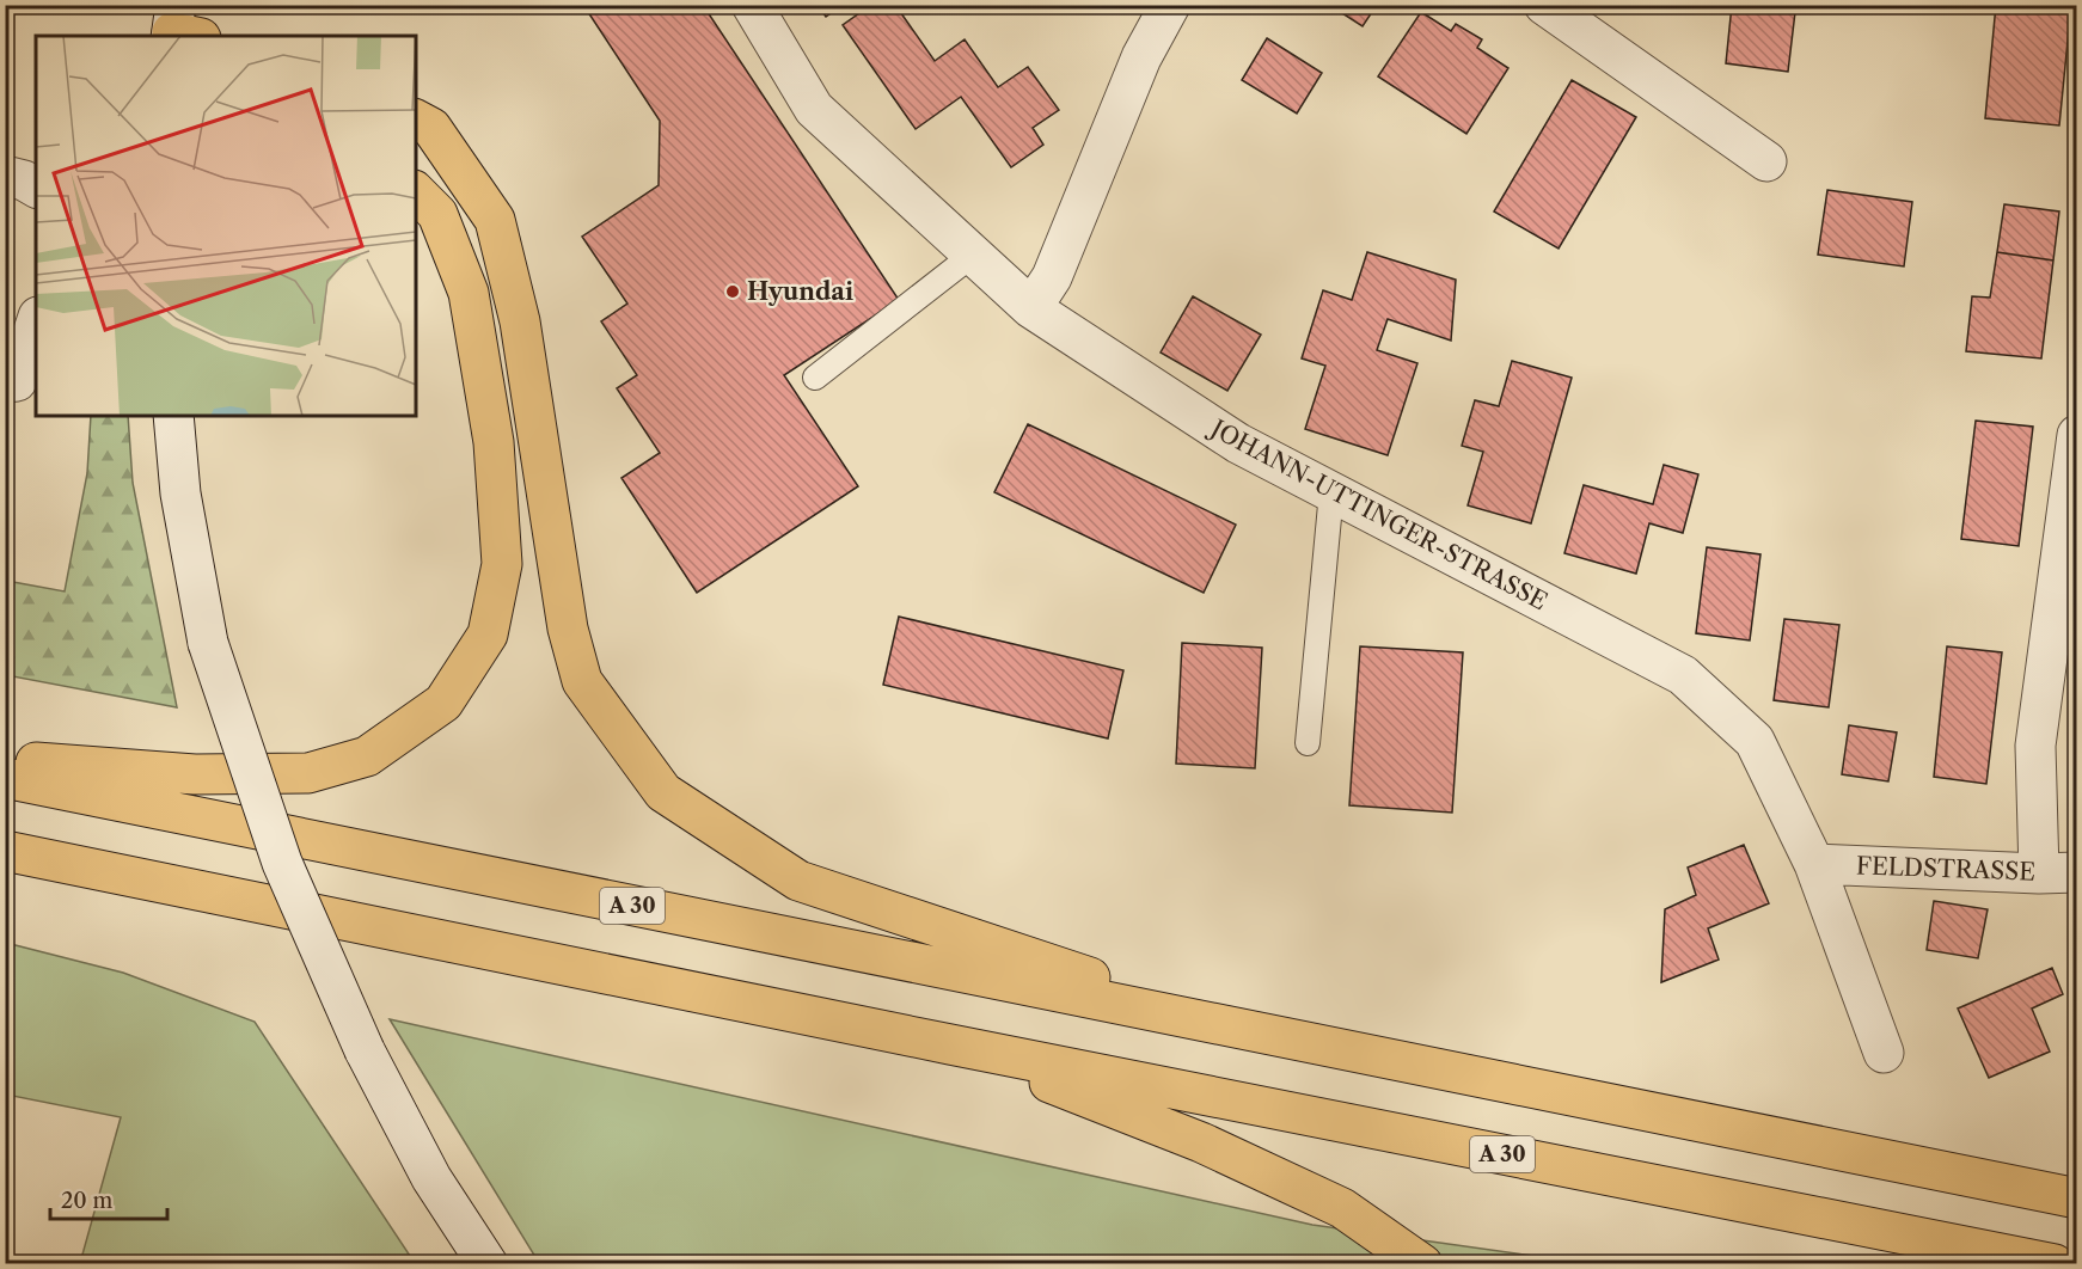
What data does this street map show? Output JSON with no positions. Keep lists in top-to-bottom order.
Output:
{
  "streets": {
    "highway": ["A 30"],
    "street": ["JOHANN-UTTINGER-STRASSE", "FELDSTRASSE"]
  },
  "crossings": [
    ["JOHANN-UTTINGER-STRASSE", "FELDSTRASSE"]
  ],
  "places": ["Hyundai"],
  "scale_bar": "20 m"
}
